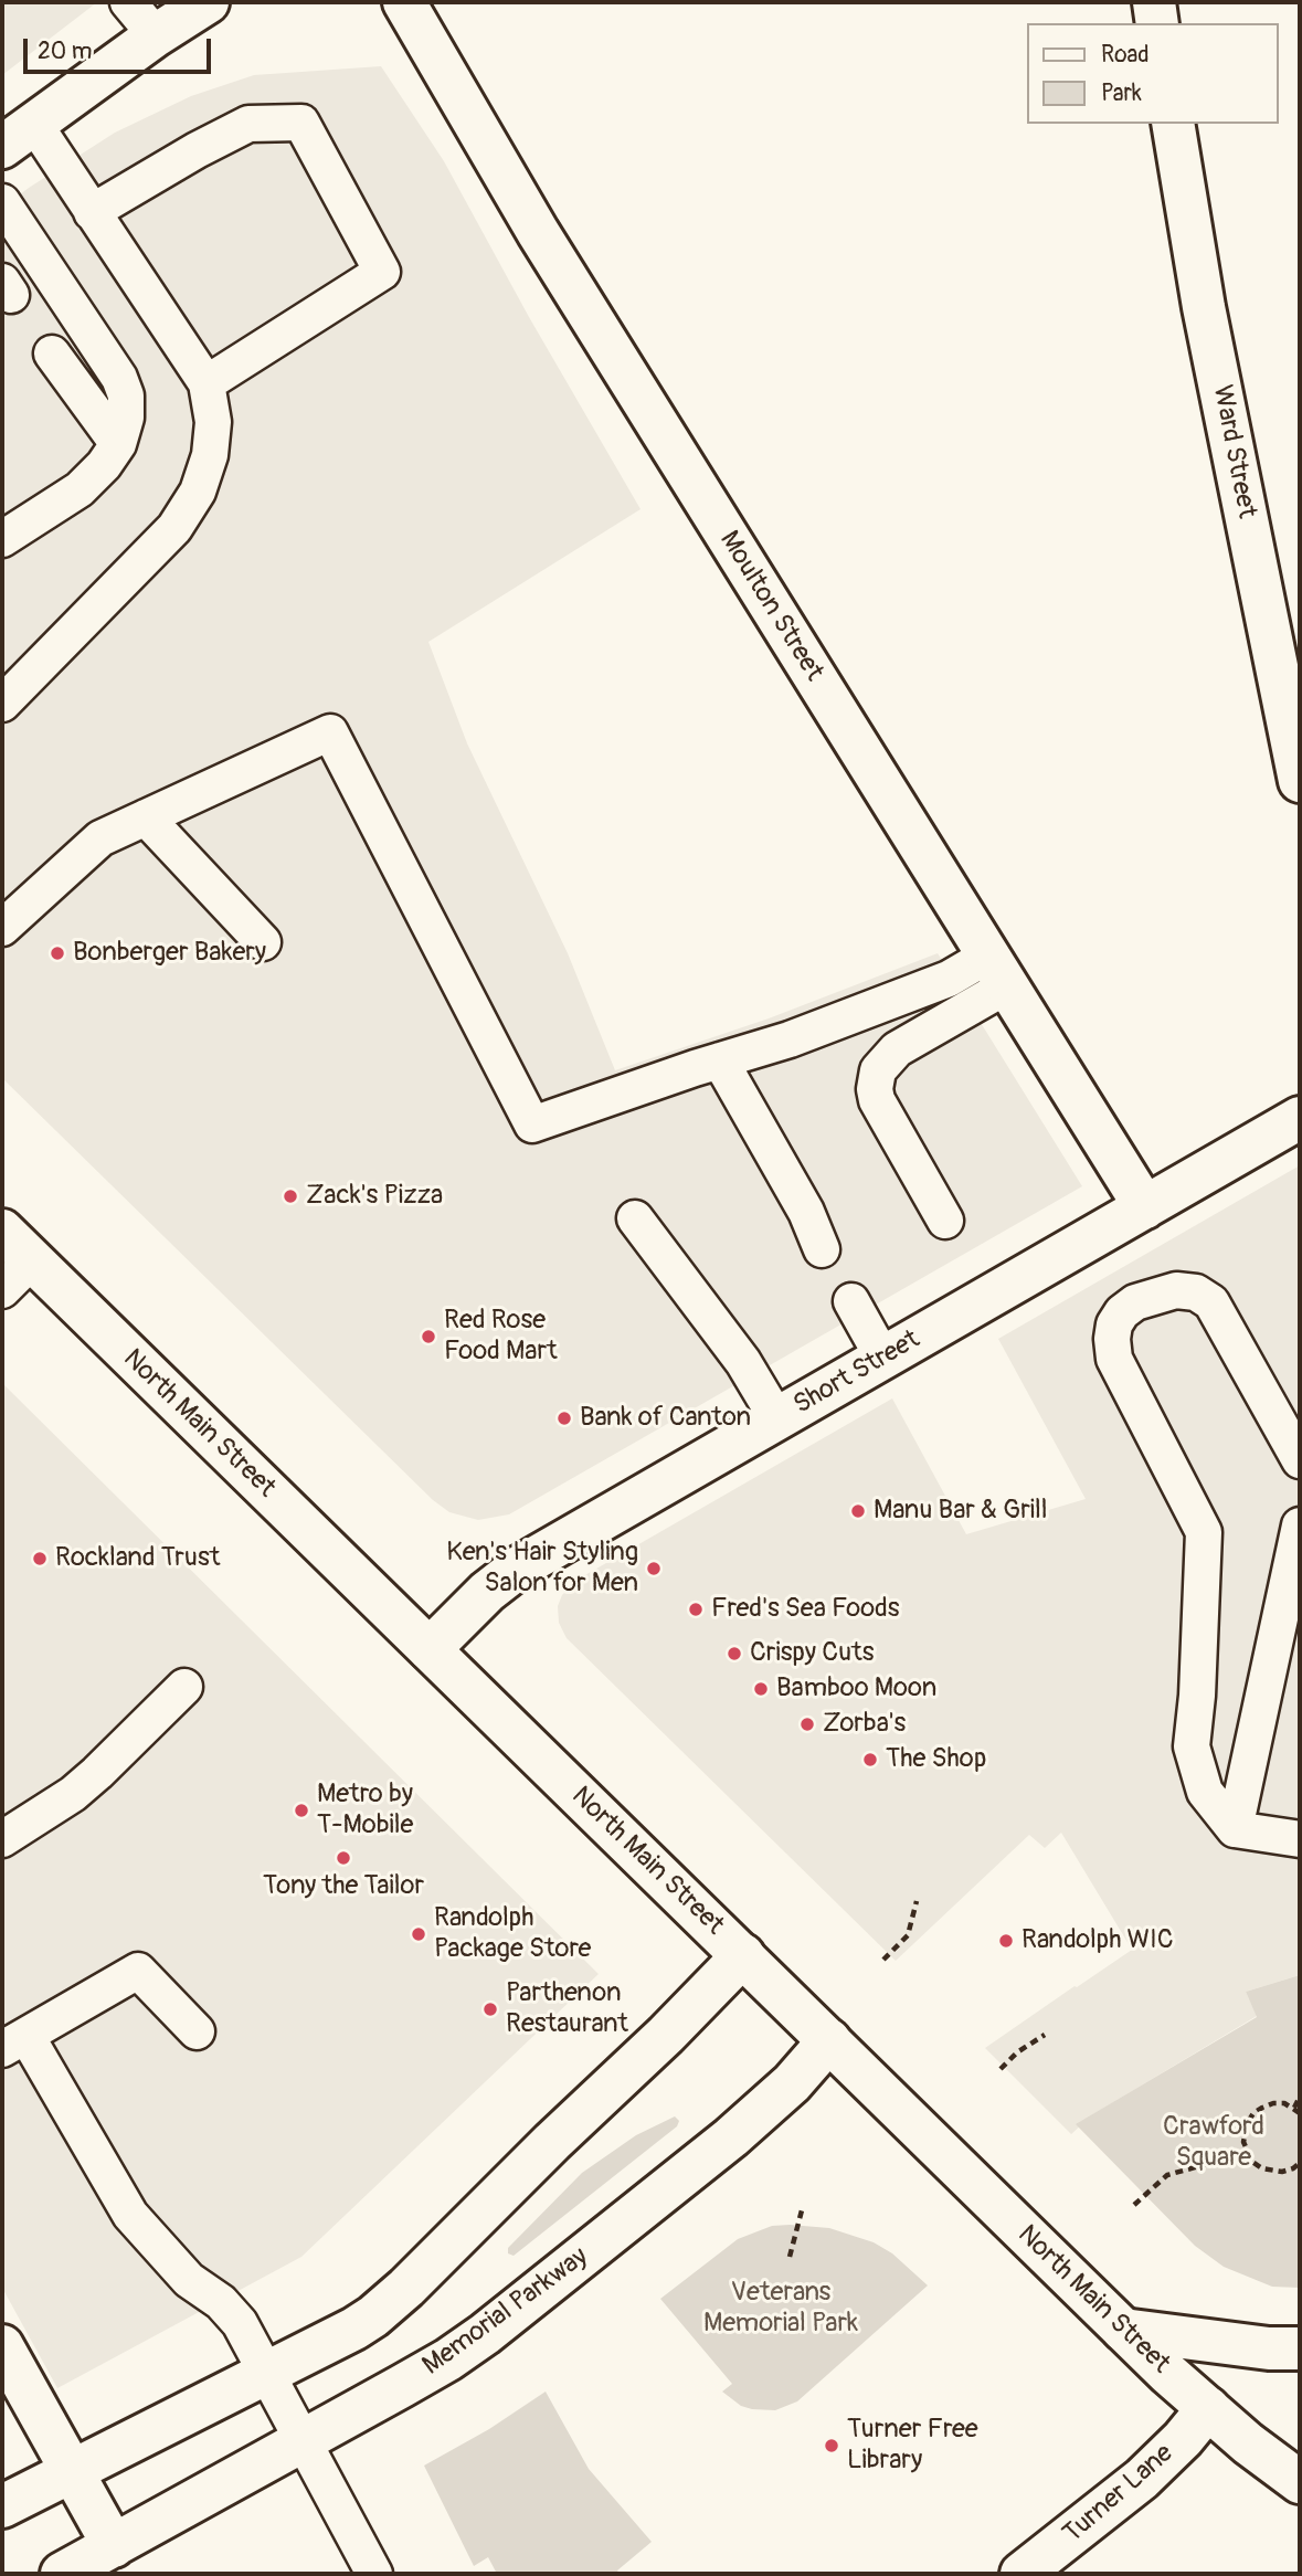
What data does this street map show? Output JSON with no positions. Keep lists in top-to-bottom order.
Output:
{
  "streets": {
    "street": [
      "Ward Street",
      "Moulton Street",
      "Short Street",
      "North Main Street",
      "Memorial Parkway",
      "Turner Lane"
    ]
  },
  "crossings": [
    ["Moulton Street", "Short Street"],
    ["Short Street", "North Main Street"],
    ["North Main Street", "Memorial Parkway"],
    ["North Main Street", "Turner Lane"]
  ],
  "parks": ["Crawford Square", "Veterans Memorial Park"],
  "places": [
    "Bonberger Bakery",
    "Zack's Pizza",
    "Red Rose Food Mart",
    "Bank of Canton",
    "Manu Bar & Grill",
    "Rockland Trust",
    "Ken's Hair Styling Salon for Men",
    "Fred's Sea Foods",
    "Crispy Cuts",
    "Bamboo Moon",
    "Zorba's",
    "The Shop",
    "Metro by T-Mobile",
    "Tony the Tailor",
    "Randolph Package Store",
    "Randolph WIC",
    "Parthenon Restaurant",
    "Turner Free Library"
  ],
  "legend": ["Road", "Park"],
  "scale_bar": "20 m"
}
